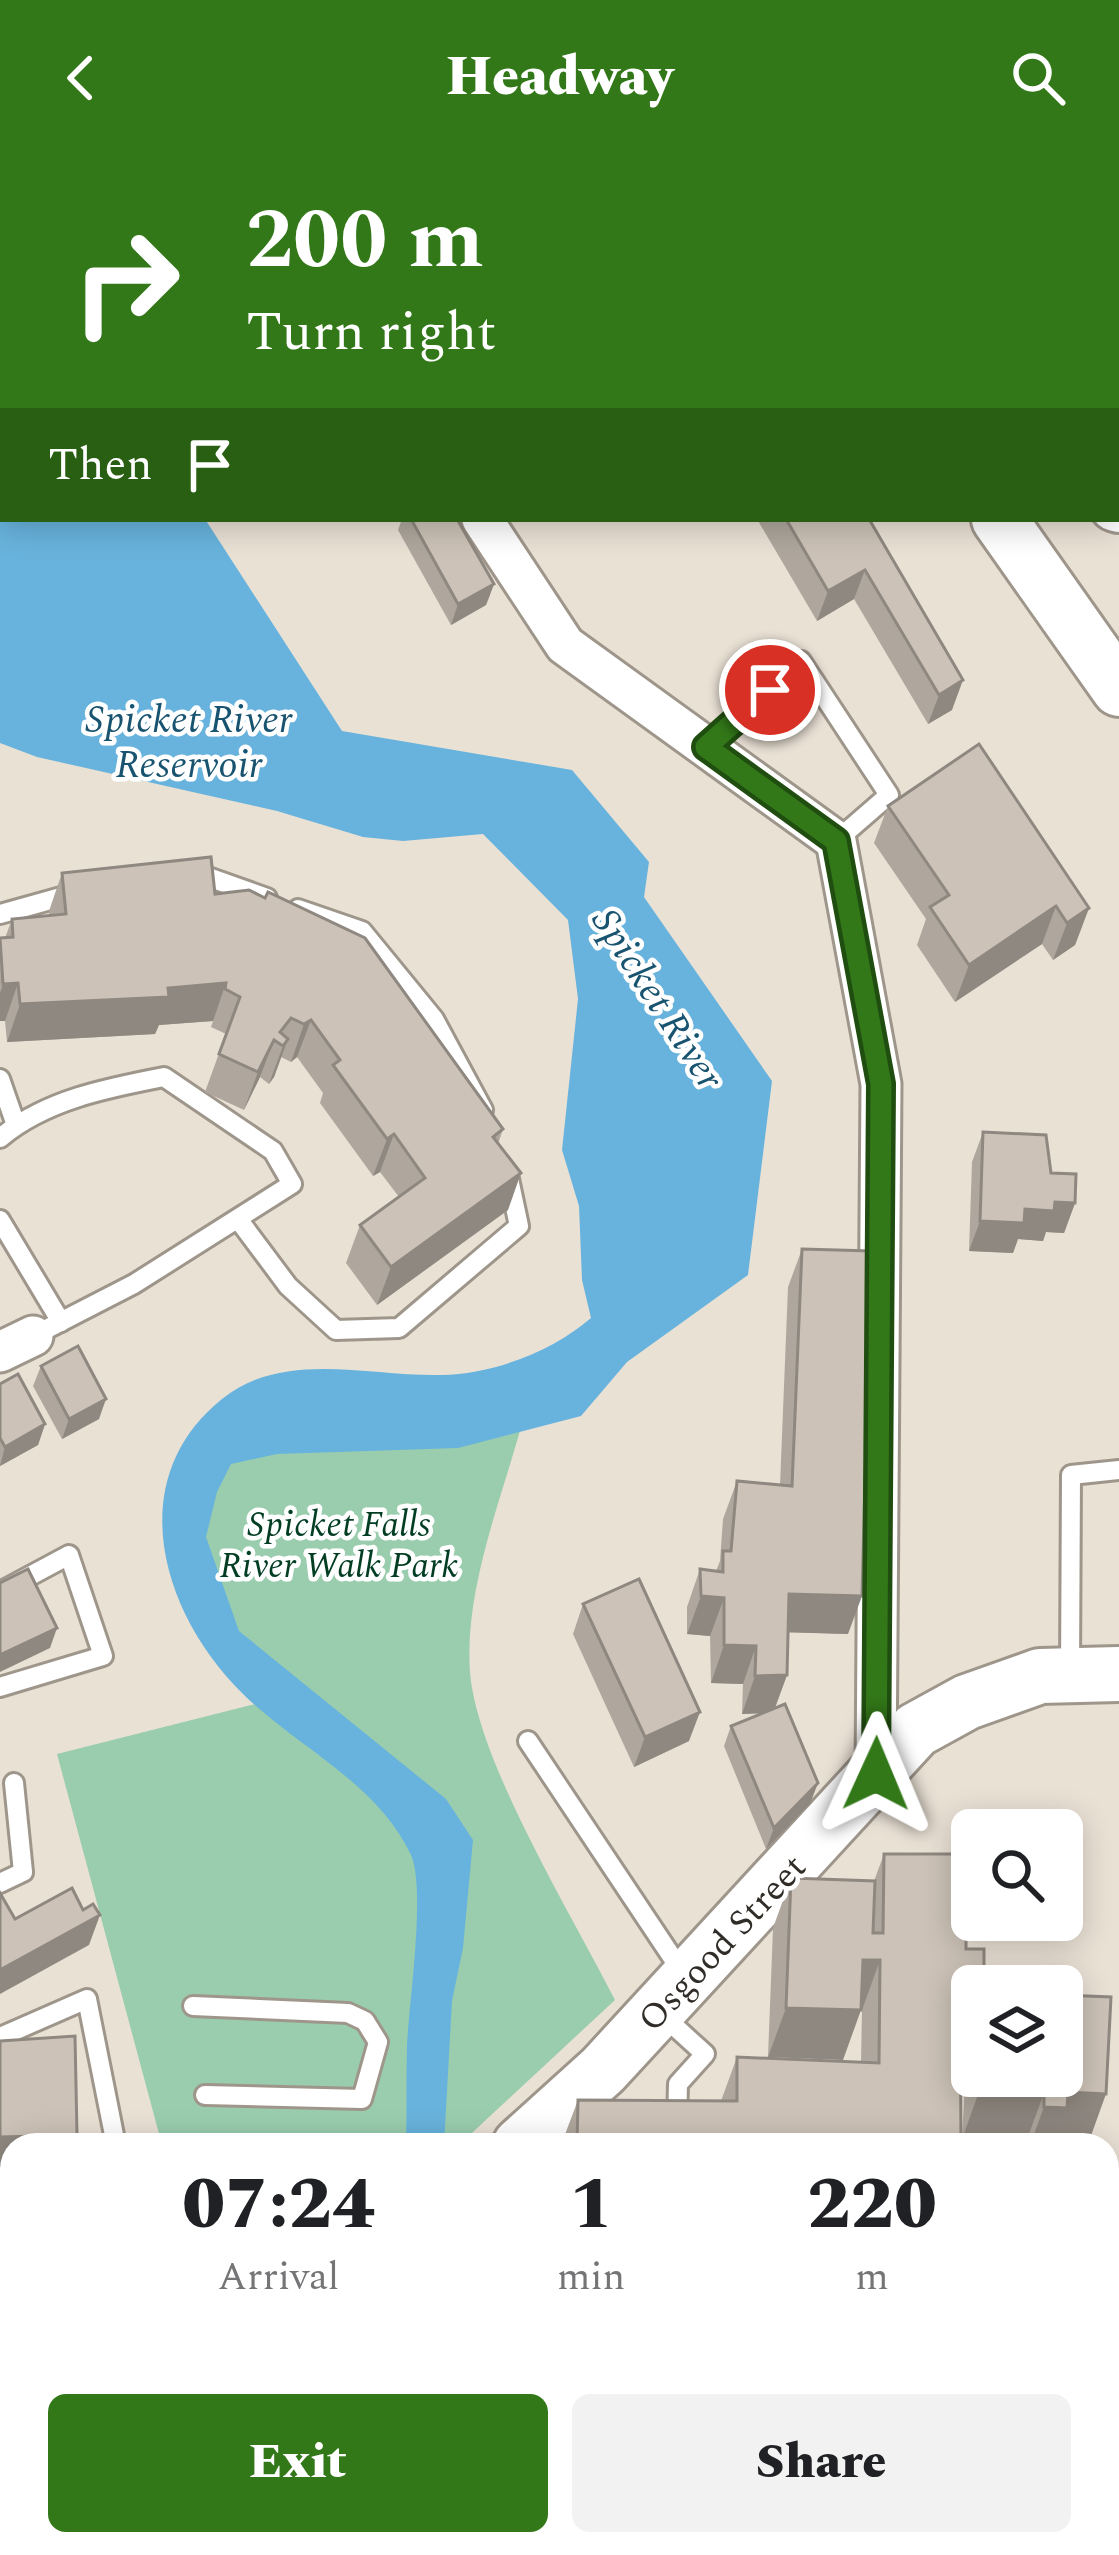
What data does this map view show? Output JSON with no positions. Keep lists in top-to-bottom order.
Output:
{
  "streets": {
    "main road": ["Osgood Street"]
  },
  "water": ["Spicket River Reservoir", "Spicket River"],
  "parks": ["Spicket Falls River Walk Park"],
  "page": {
    "header": "Headway",
    "turn": ["200 m", "Turn right"],
    "then": "Then",
    "eta": [
      "07:24",
      "Arrival",
      "1",
      "min",
      "220",
      "m"
    ],
    "buttons": ["Exit", "Share"]
  }
}
